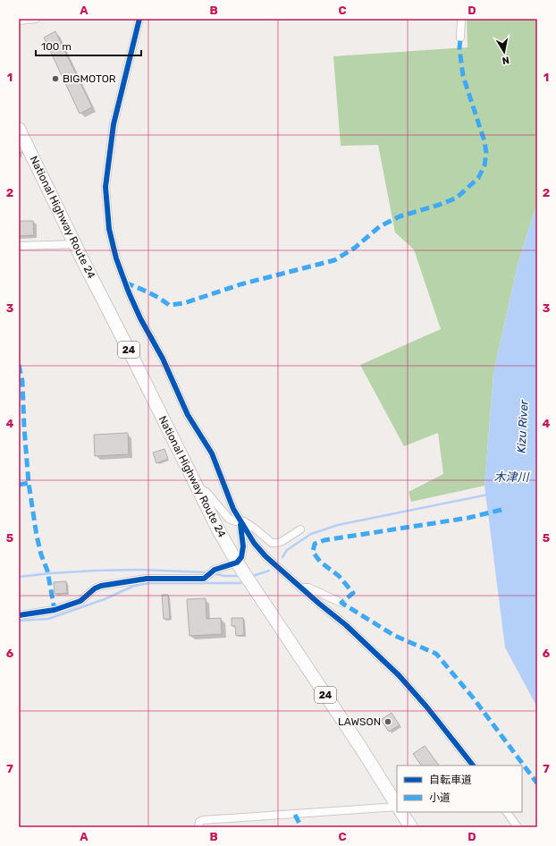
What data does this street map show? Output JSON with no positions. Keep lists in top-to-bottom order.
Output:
{
  "streets": {
    "highway": ["National Highway Route 24", "24"]
  },
  "water": ["Kizu River", "木津川"],
  "places": ["BIGMOTOR", "LAWSON"],
  "legend": ["自転車道", "小道"],
  "scale_bar": "100 m",
  "north": "bottom",
  "grid": {
    "columns": [
      "A",
      "B",
      "C",
      "D"
    ],
    "rows": [
      "1",
      "2",
      "3",
      "4",
      "5",
      "6",
      "7"
    ]
  }
}
